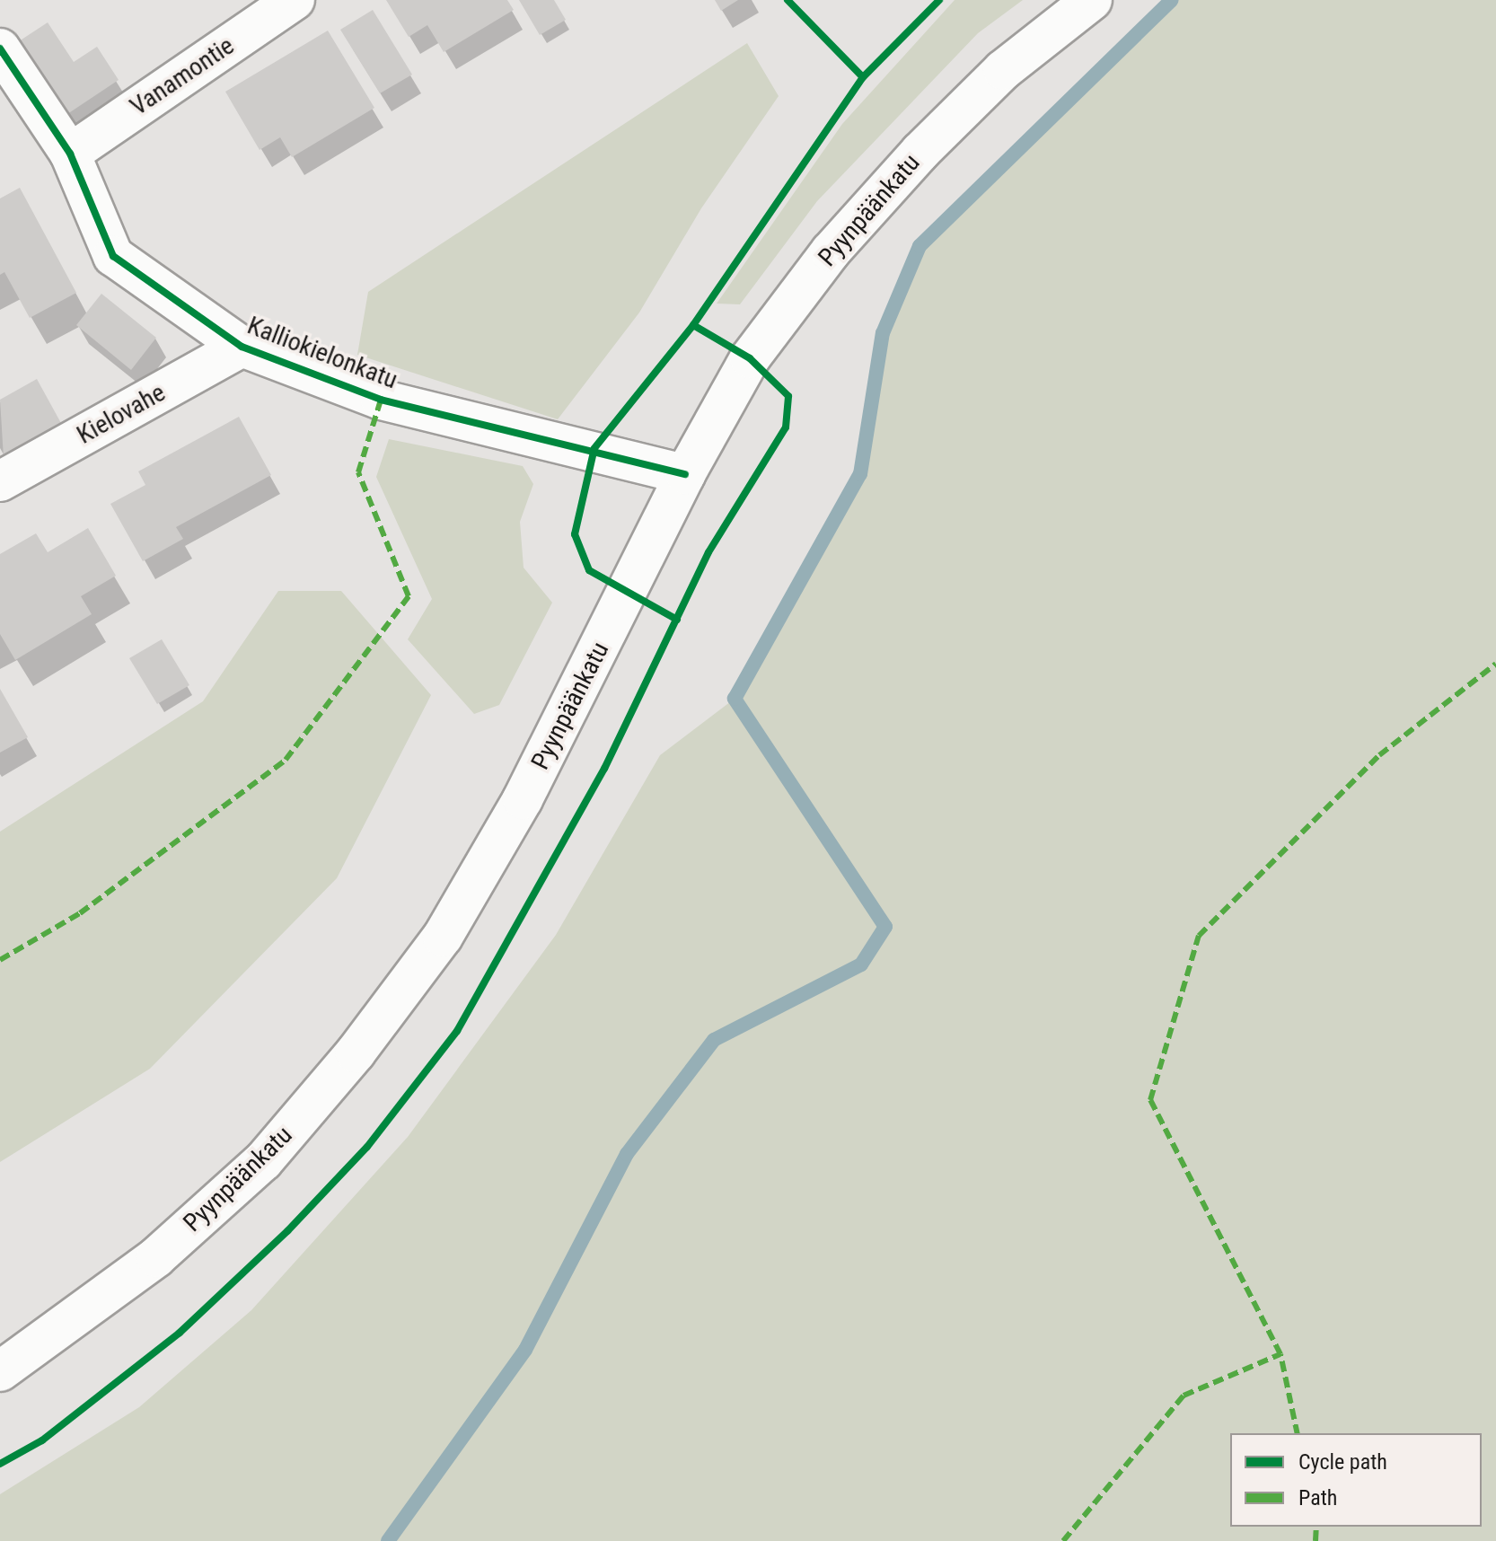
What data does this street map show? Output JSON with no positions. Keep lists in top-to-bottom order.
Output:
{
  "streets": {
    "main road": [
      "Vanamontie",
      "Pyynpäänkatu",
      "Kalliokielonkatu",
      "Kielovahe"
    ]
  },
  "crossings": [
    ["Vanamontie", "Kalliokielonkatu"],
    ["Pyynpäänkatu", "Kalliokielonkatu"],
    ["Kalliokielonkatu", "Kielovahe"]
  ],
  "legend": ["Cycle path", "Path"]
}
